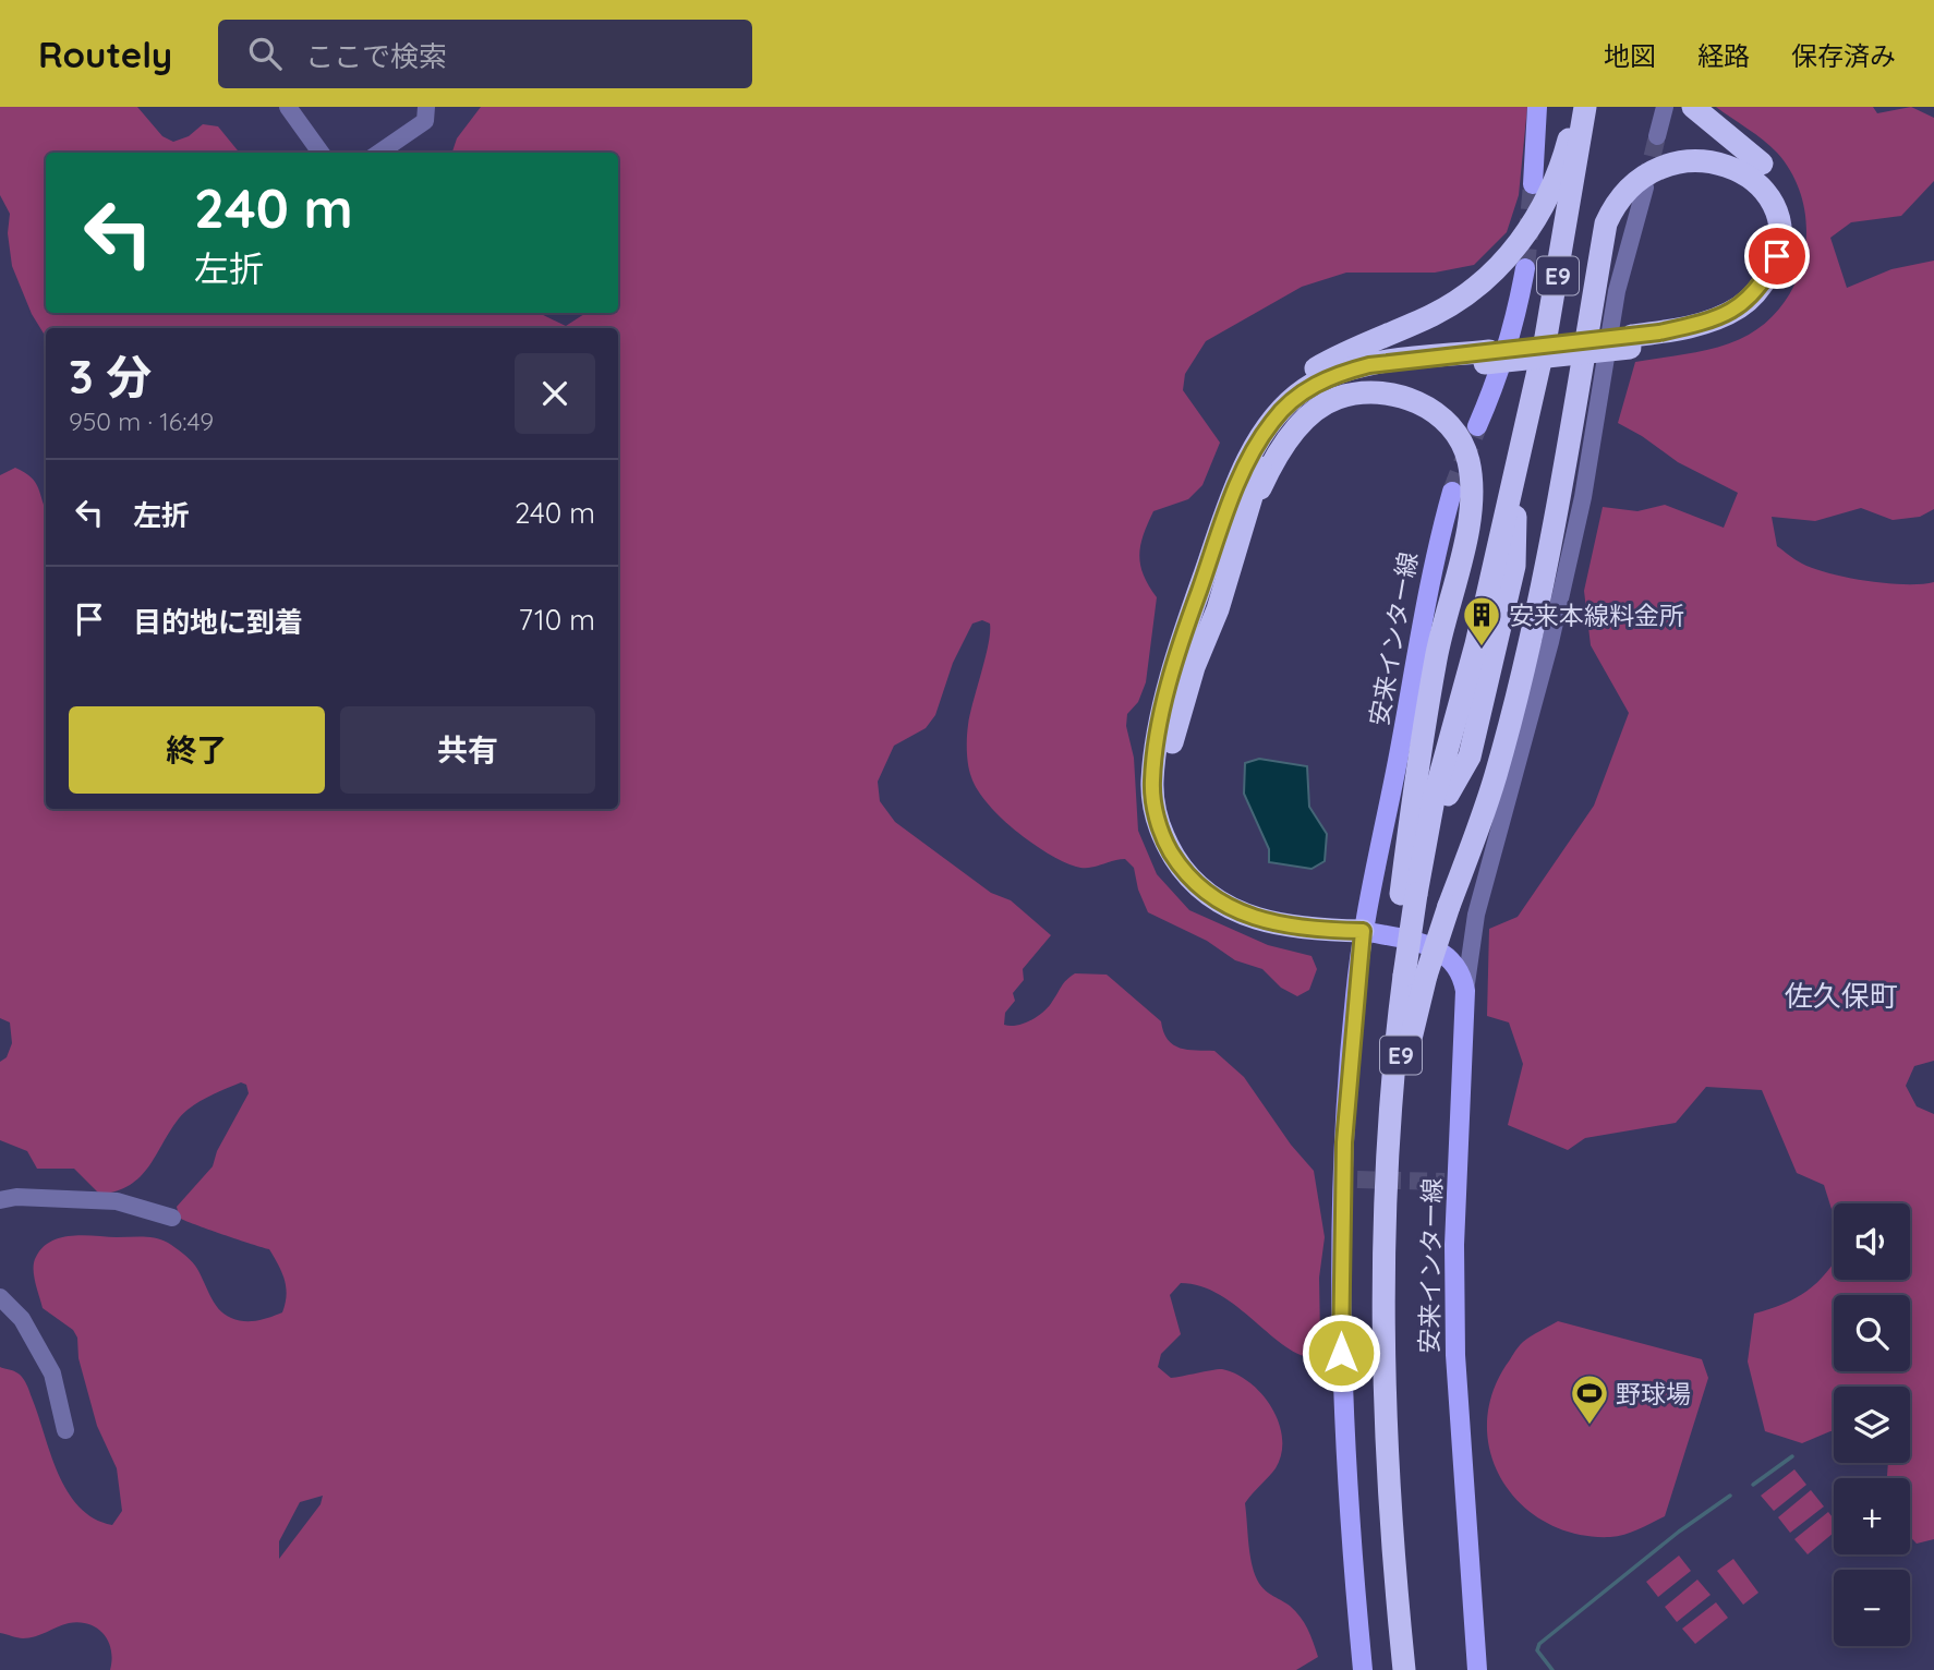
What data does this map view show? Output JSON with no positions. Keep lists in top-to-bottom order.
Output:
{
  "streets": {
    "highway": ["E9"],
    "main road": ["安来インター線"]
  },
  "districts": ["佐久保町"],
  "places": {
    "building": ["安来本線料金所"],
    "sports": ["野球場"]
  },
  "page": {
    "header": "Routely",
    "search": "ここで検索",
    "nav": ["地図", "経路", "保存済み"],
    "turn": ["240 m", "左折"],
    "heading": ["3 分", "950 m · 16:49"],
    "list": [
      {
        "name": "左折",
        "value": "240 m"
      },
      {
        "name": "目的地に到着",
        "value": "710 m"
      }
    ],
    "buttons": ["終了", "共有"],
    "map_buttons": ["+", "−"]
  }
}
